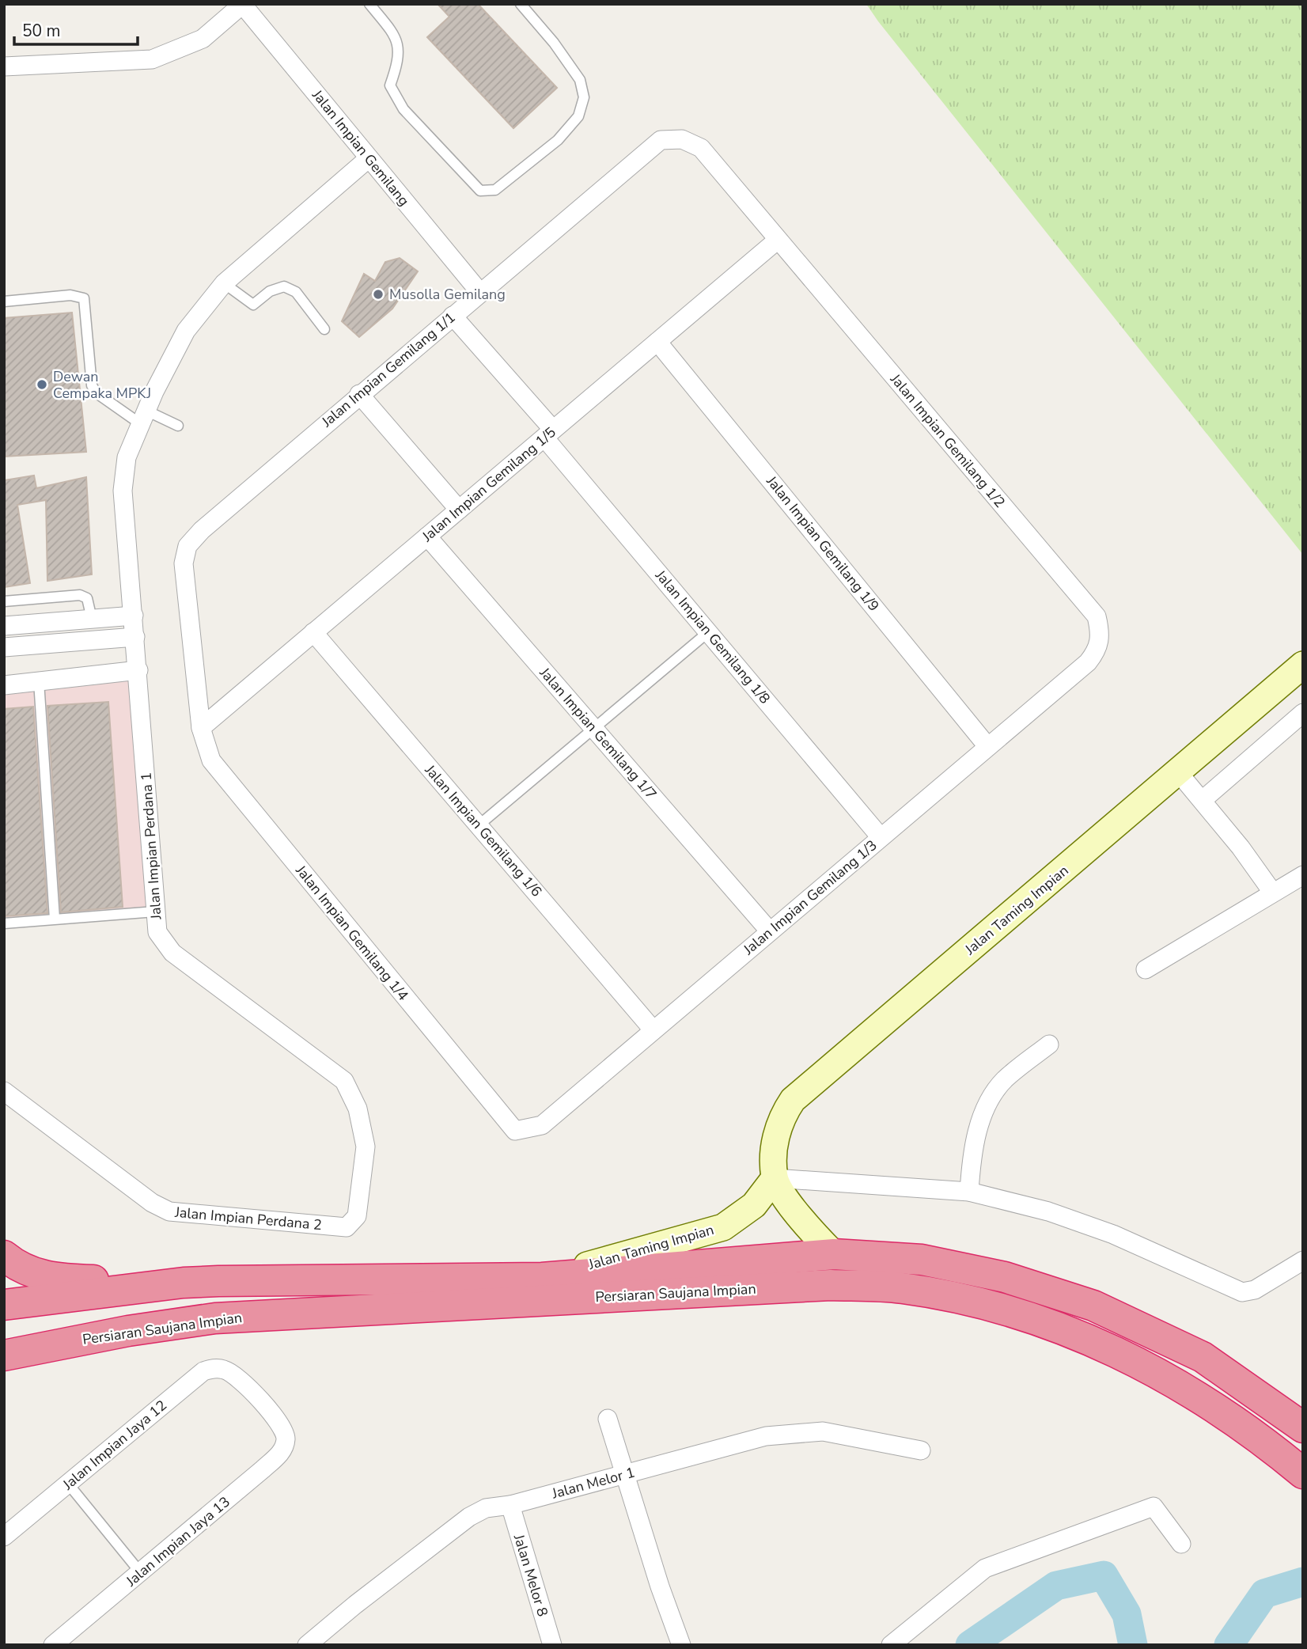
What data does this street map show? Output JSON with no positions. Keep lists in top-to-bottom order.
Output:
{
  "streets": {
    "highway": ["Persiaran Saujana Impian"],
    "street": [
      "Jalan Impian Gemilang",
      "Jalan Impian Gemilang 1/1",
      "Jalan Impian Gemilang 1/2",
      "Jalan Impian Gemilang 1/5",
      "Jalan Impian Gemilang 1/9",
      "Jalan Impian Gemilang 1/8",
      "Jalan Impian Gemilang 1/7",
      "Jalan Impian Gemilang 1/6",
      "Jalan Impian Perdana 1",
      "Jalan Impian Gemilang 1/3",
      "Jalan Taming Impian",
      "Jalan Impian Gemilang 1/4",
      "Jalan Impian Perdana 2",
      "Jalan Impian Jaya 12",
      "Jalan Melor 1",
      "Jalan Impian Jaya 13",
      "Jalan Melor 8"
    ]
  },
  "crossings": [
    ["Jalan Impian Gemilang", "Jalan Impian Gemilang 1/1"],
    ["Jalan Impian Gemilang", "Jalan Impian Perdana 1"],
    ["Jalan Impian Gemilang 1/1", "Jalan Impian Gemilang 1/2"],
    ["Jalan Impian Gemilang 1/1", "Jalan Impian Gemilang 1/5"],
    ["Jalan Impian Gemilang 1/1", "Jalan Impian Gemilang 1/8"],
    ["Jalan Impian Gemilang 1/1", "Jalan Impian Gemilang 1/4"],
    ["Jalan Impian Gemilang 1/2", "Jalan Impian Gemilang 1/5"],
    ["Jalan Impian Gemilang 1/2", "Jalan Impian Gemilang 1/3"],
    ["Jalan Impian Gemilang 1/5", "Jalan Impian Gemilang 1/9"],
    ["Jalan Impian Gemilang 1/5", "Jalan Impian Gemilang 1/8"],
    ["Jalan Impian Gemilang 1/5", "Jalan Impian Gemilang 1/7"],
    ["Jalan Impian Gemilang 1/5", "Jalan Impian Gemilang 1/6"],
    ["Jalan Impian Gemilang 1/5", "Jalan Impian Gemilang 1/4"],
    ["Jalan Impian Gemilang 1/9", "Jalan Impian Gemilang 1/3"],
    ["Jalan Impian Gemilang 1/8", "Jalan Impian Gemilang 1/3"],
    ["Jalan Impian Gemilang 1/7", "Jalan Impian Gemilang 1/3"],
    ["Jalan Impian Gemilang 1/6", "Jalan Impian Gemilang 1/3"],
    ["Jalan Impian Perdana 1", "Jalan Impian Perdana 2"],
    ["Jalan Impian Gemilang 1/3", "Jalan Impian Gemilang 1/4"],
    ["Jalan Taming Impian", "Persiaran Saujana Impian"],
    ["Jalan Impian Jaya 12", "Jalan Impian Jaya 13"],
    ["Jalan Melor 1", "Jalan Melor 8"]
  ],
  "places": ["Musolla Gemilang", "Dewan Cempaka MPKJ"],
  "scale_bar": "50 m"
}
